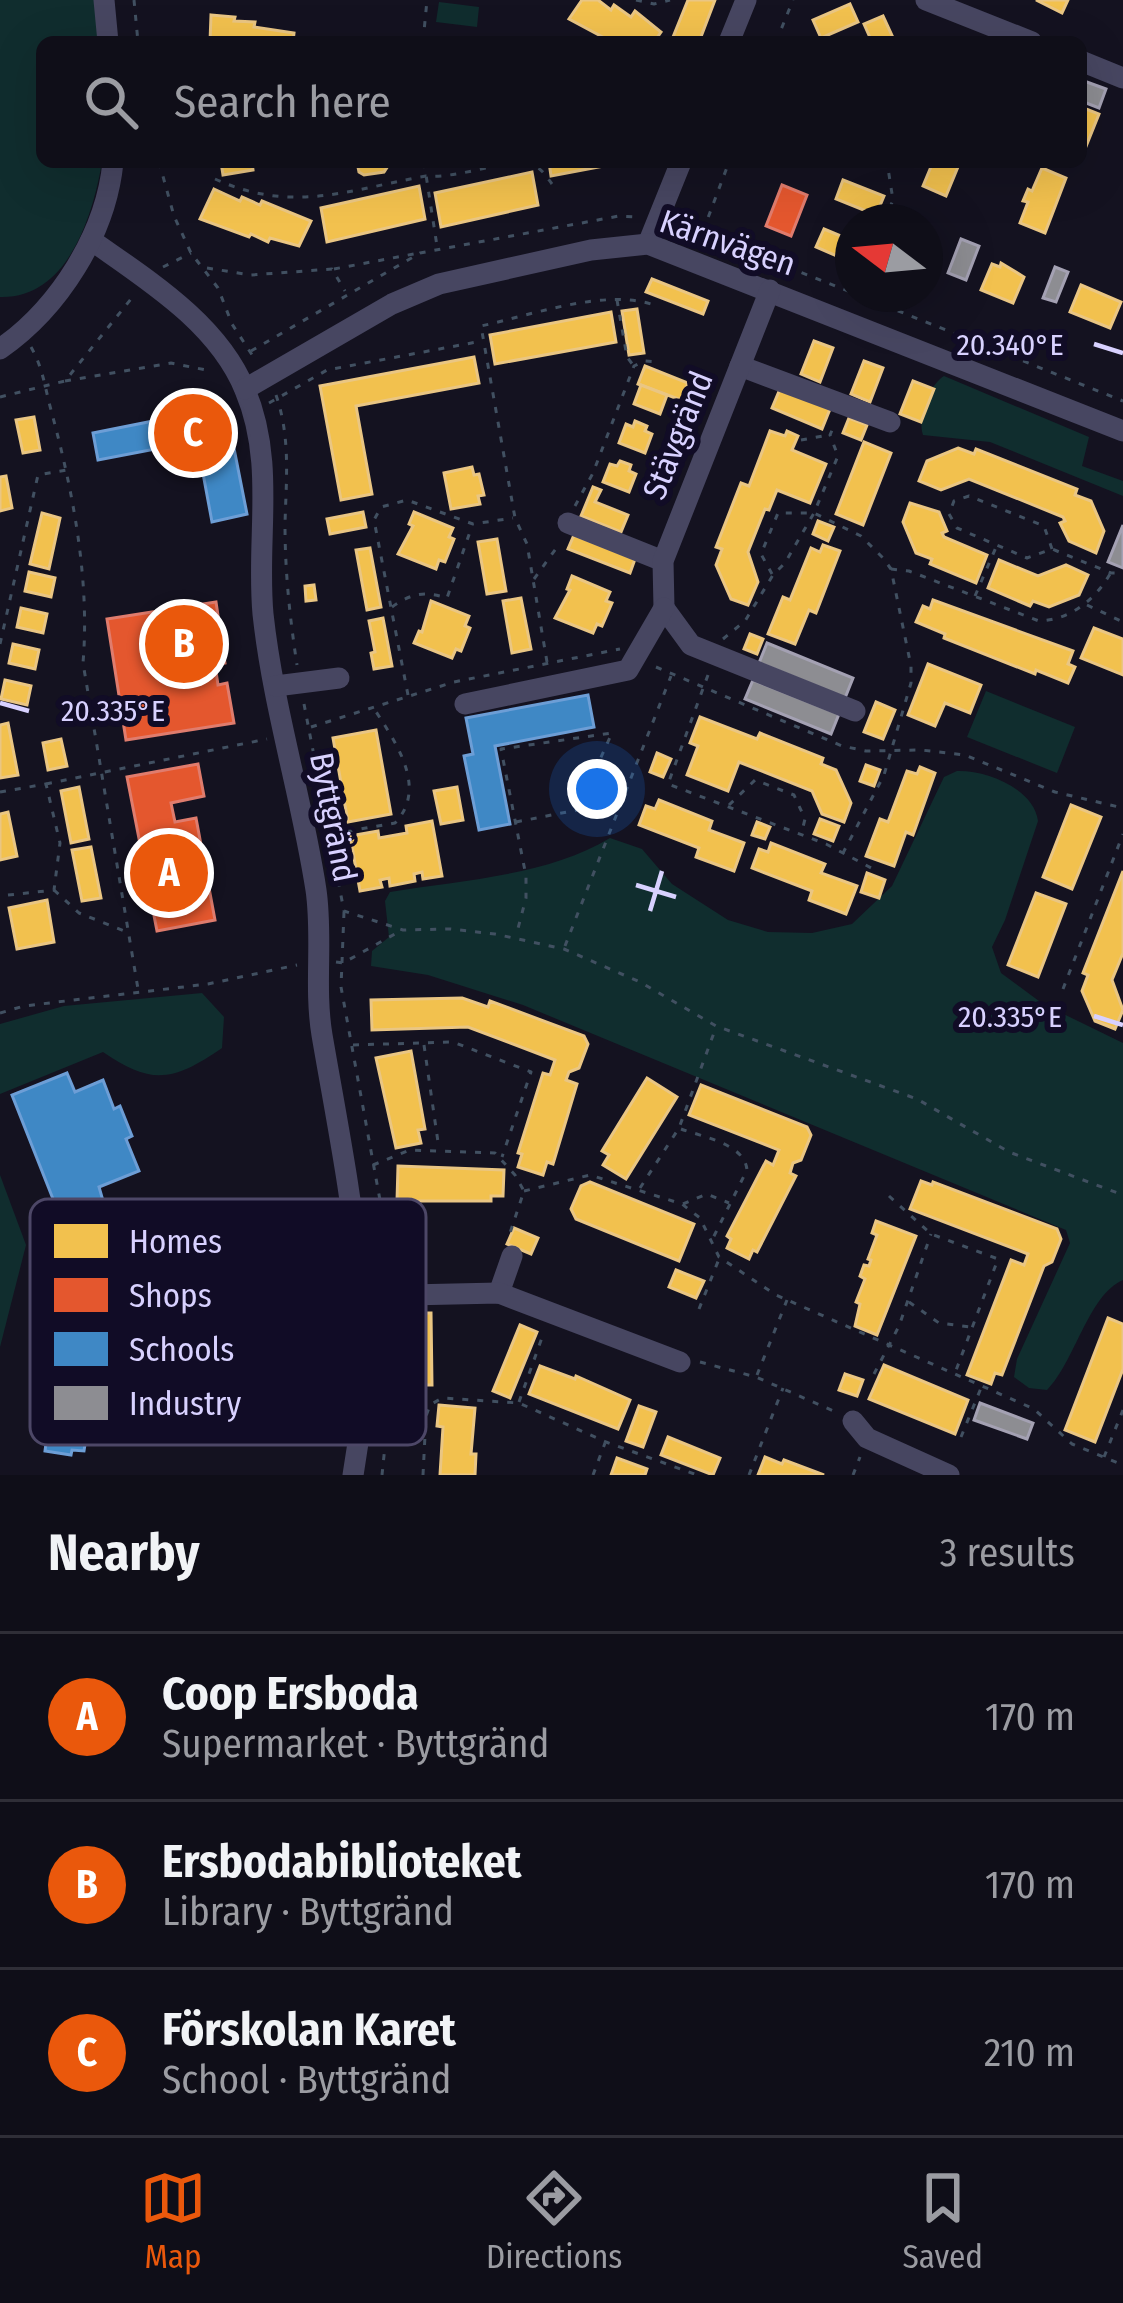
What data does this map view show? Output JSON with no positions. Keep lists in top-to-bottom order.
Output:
{
  "streets": {
    "street": ["Kärnvägen", "Stävgränd", "Byttgränd"]
  },
  "crossings": [
    ["Kärnvägen", "Stävgränd"],
    ["Kärnvägen", "Byttgränd"]
  ],
  "legend": [
    "Homes",
    "Shops",
    "Schools",
    "Industry"
  ],
  "north": "left",
  "page": {
    "search": "Search here",
    "pins": ["C", "B", "A"],
    "heading": ["Nearby", "3 results"],
    "list": [
      {
        "mark": "A",
        "name": "Coop Ersboda",
        "note": "Supermarket · Byttgränd",
        "value": "170 m"
      },
      {
        "mark": "B",
        "name": "Ersbodabiblioteket",
        "note": "Library · Byttgränd",
        "value": "170 m"
      },
      {
        "mark": "C",
        "name": "Förskolan Karet",
        "note": "School · Byttgränd",
        "value": "210 m"
      }
    ],
    "nav": ["Map", "Directions", "Saved"]
  },
  "coordinates": ["20.340°E", "20.335°E"]
}
